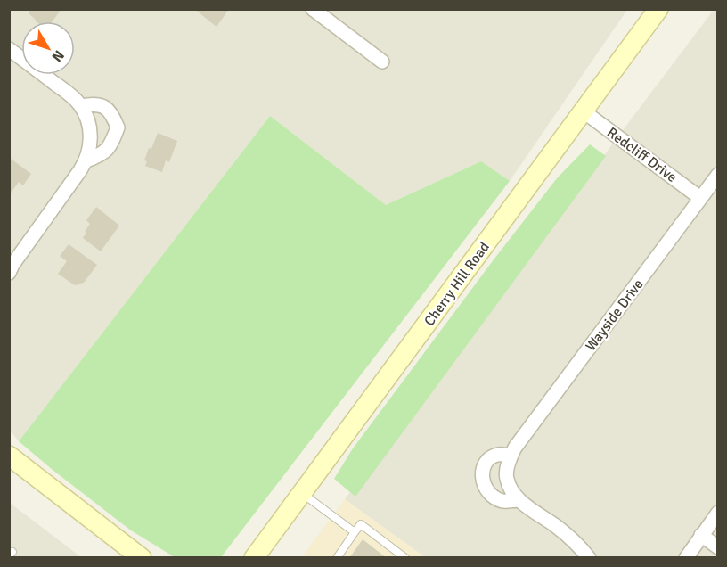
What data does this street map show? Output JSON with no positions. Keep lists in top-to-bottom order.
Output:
{
  "streets": {
    "main road": ["Cherry Hill Road"],
    "street": ["Redcliff Drive", "Wayside Drive"]
  },
  "crossings": [
    ["Redcliff Drive", "Cherry Hill Road"],
    ["Redcliff Drive", "Wayside Drive"]
  ],
  "north": "bottom right"
}
